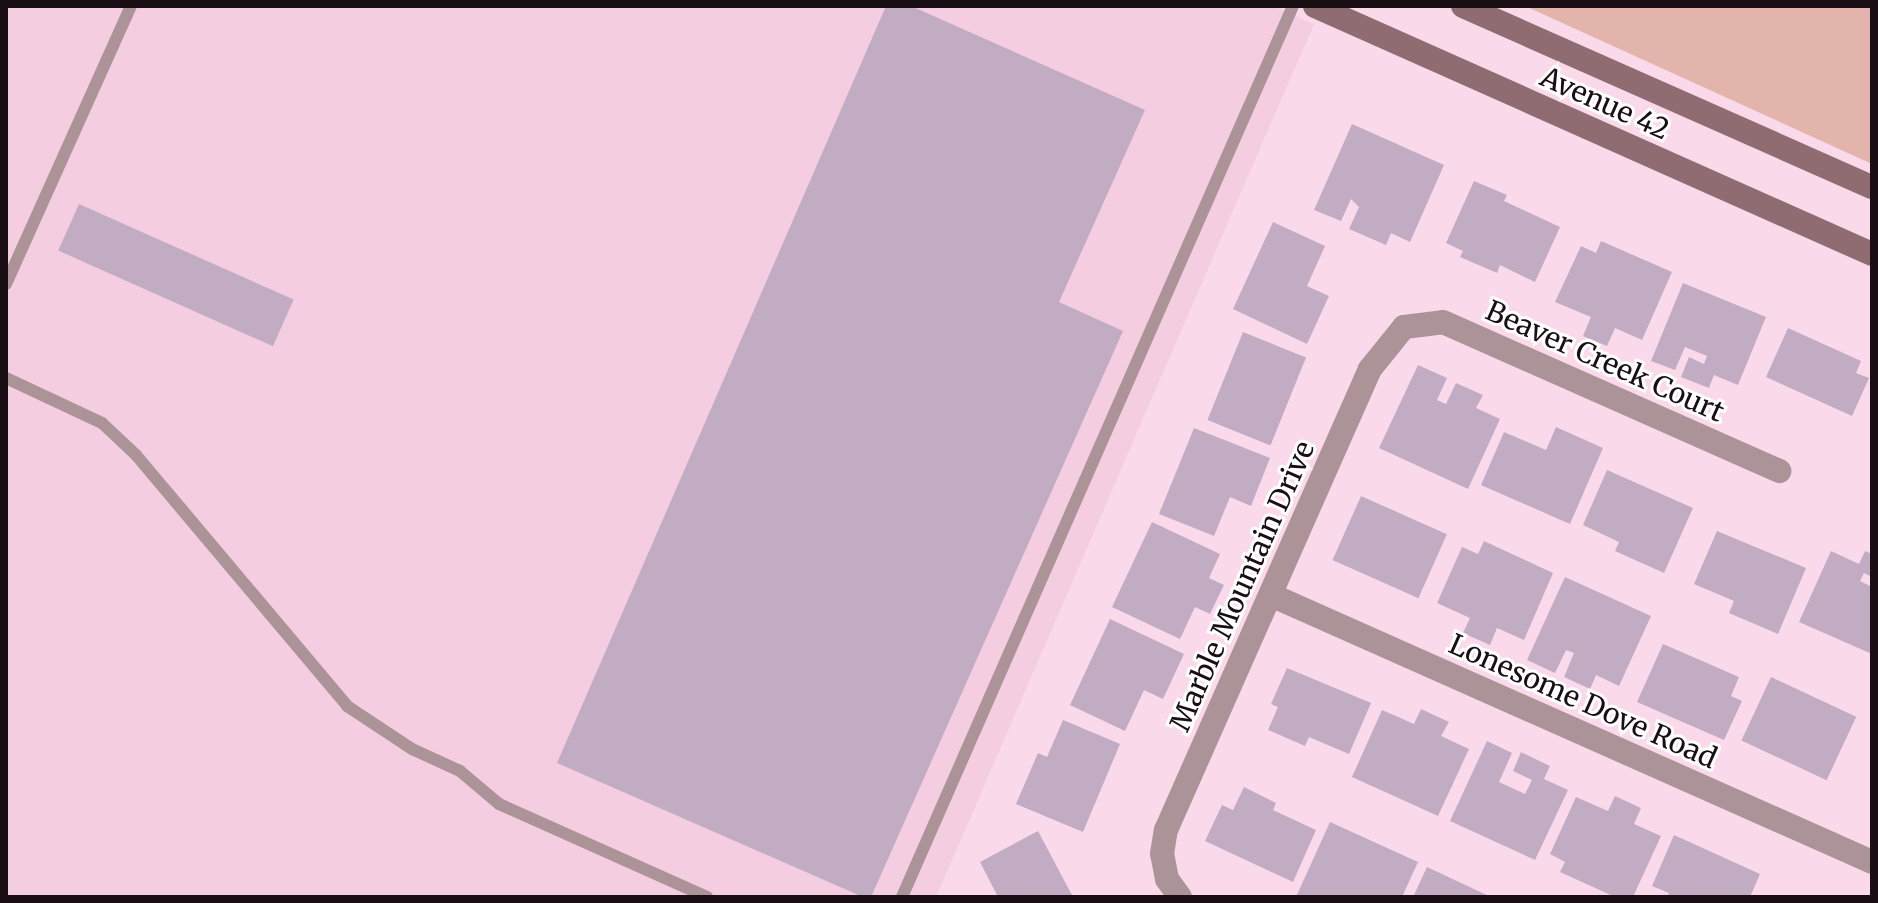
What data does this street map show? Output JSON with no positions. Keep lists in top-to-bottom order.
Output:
{
  "streets": {
    "street": [
      "Avenue 42",
      "Beaver Creek Court",
      "Marble Mountain Drive",
      "Lonesome Dove Road"
    ]
  },
  "crossings": [
    ["Beaver Creek Court", "Marble Mountain Drive"],
    ["Marble Mountain Drive", "Lonesome Dove Road"]
  ]
}
